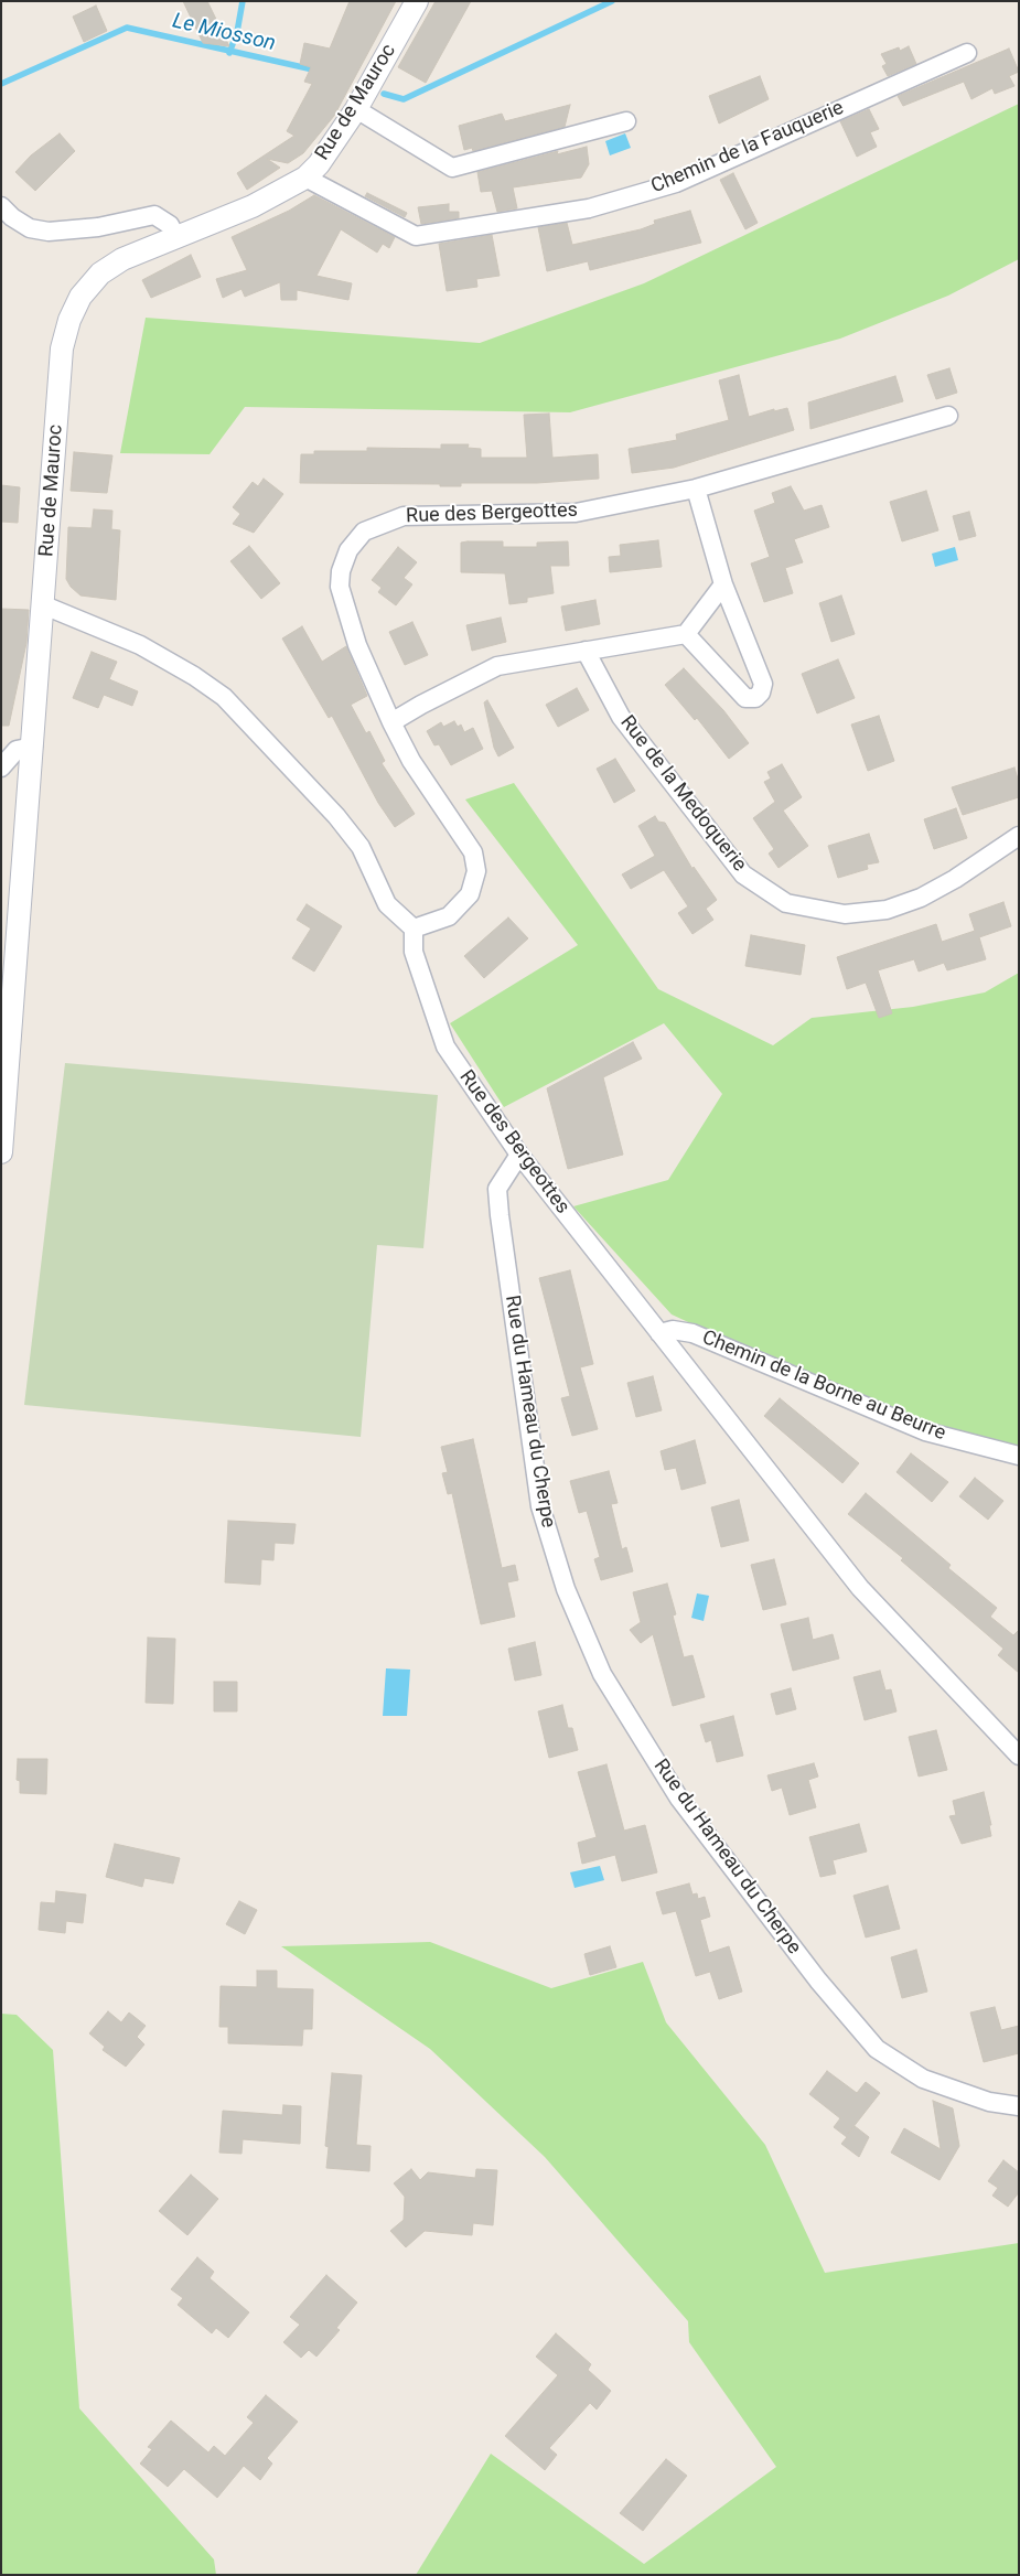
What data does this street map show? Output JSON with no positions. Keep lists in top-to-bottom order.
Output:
{
  "streets": {
    "street": [
      "Rue de Mauroc",
      "Chemin de la Fauquerie",
      "Rue des Bergeottes",
      "Rue de la Medoquerie",
      "Chemin de la Borne au Beurre",
      "Rue du Hameau du Cherpe"
    ]
  },
  "crossings": [
    ["Rue de Mauroc", "Chemin de la Fauquerie"],
    ["Rue des Bergeottes", "Chemin de la Borne au Beurre"],
    ["Rue des Bergeottes", "Rue du Hameau du Cherpe"]
  ],
  "water": ["Le Miosson"]
}
